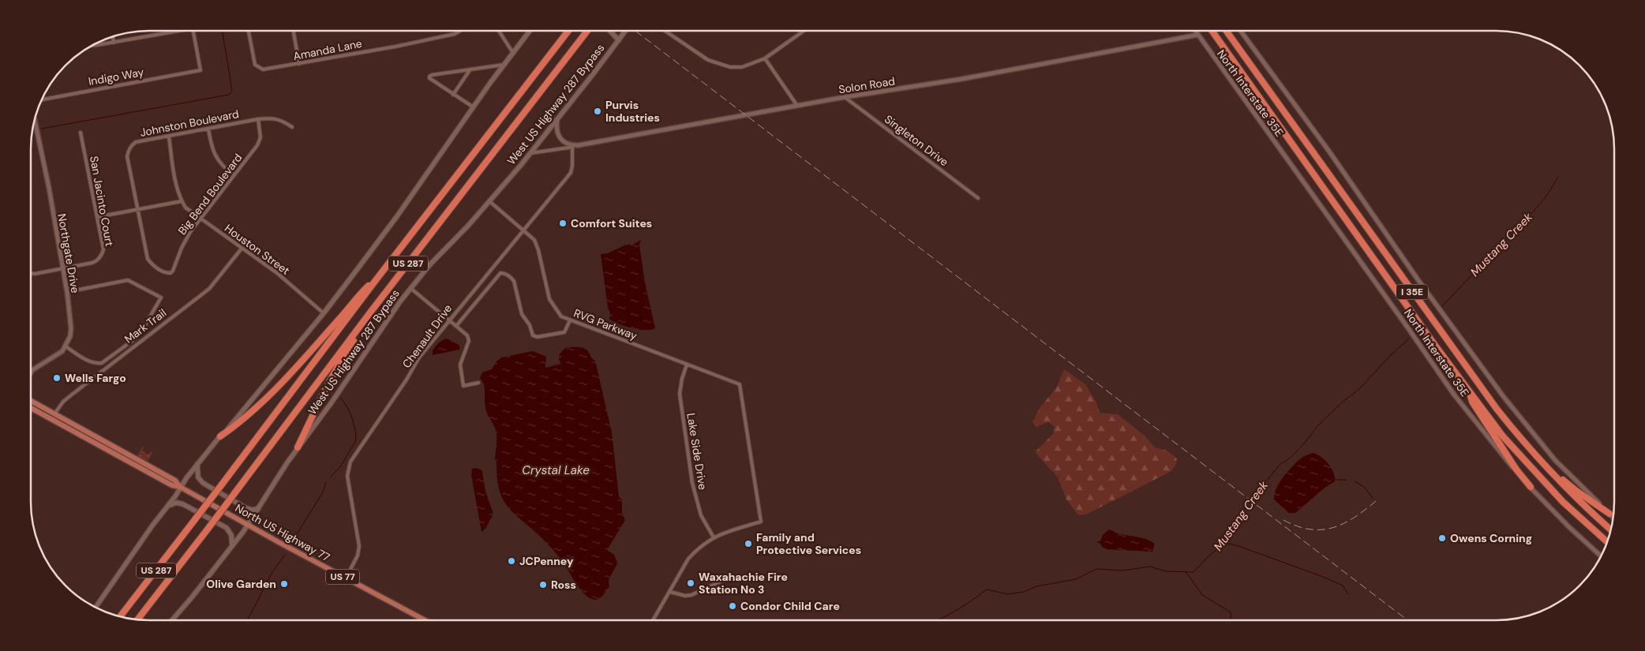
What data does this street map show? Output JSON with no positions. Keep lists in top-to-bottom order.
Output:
{
  "streets": {
    "highway": ["US 287", "I 35E"],
    "main road": ["West US Highway 287 Bypass", "North US Highway 77", "US 77"],
    "street": [
      "Amanda Lane",
      "Indigo Way",
      "Solon Road",
      "North Interstate 35E",
      "Johnston Boulevard",
      "Singleton Drive",
      "Big Bend Boulevard",
      "San Jacinto Court",
      "Houston Street",
      "Northgate Drive",
      "RVG Parkway",
      "Mark Trail",
      "Chenault Drive",
      "Lake Side Drive"
    ]
  },
  "crossings": [
    ["Solon Road", "North Interstate 35E"],
    ["Solon Road", "Singleton Drive"],
    ["Solon Road", "Chenault Drive"],
    ["West US Highway 287 Bypass", "RVG Parkway"],
    ["West US Highway 287 Bypass", "North US Highway 77"],
    ["Johnston Boulevard", "Big Bend Boulevard"],
    ["Big Bend Boulevard", "Houston Street"],
    ["San Jacinto Court", "Northgate Drive"],
    ["Houston Street", "Mark Trail"],
    ["RVG Parkway", "Chenault Drive"],
    ["RVG Parkway", "Lake Side Drive"],
    ["Mark Trail", "North US Highway 77"],
    ["Chenault Drive", "North US Highway 77"]
  ],
  "water": ["Mustang Creek", "Crystal Lake"],
  "places": [
    "Purvis Industries",
    "Comfort Suites",
    "Wells Fargo",
    "Owens Corning",
    "Family and Protective Services",
    "JCPenney",
    "Waxahachie Fire Station No 3",
    "Olive Garden",
    "Ross",
    "Condor Child Care"
  ]
}
